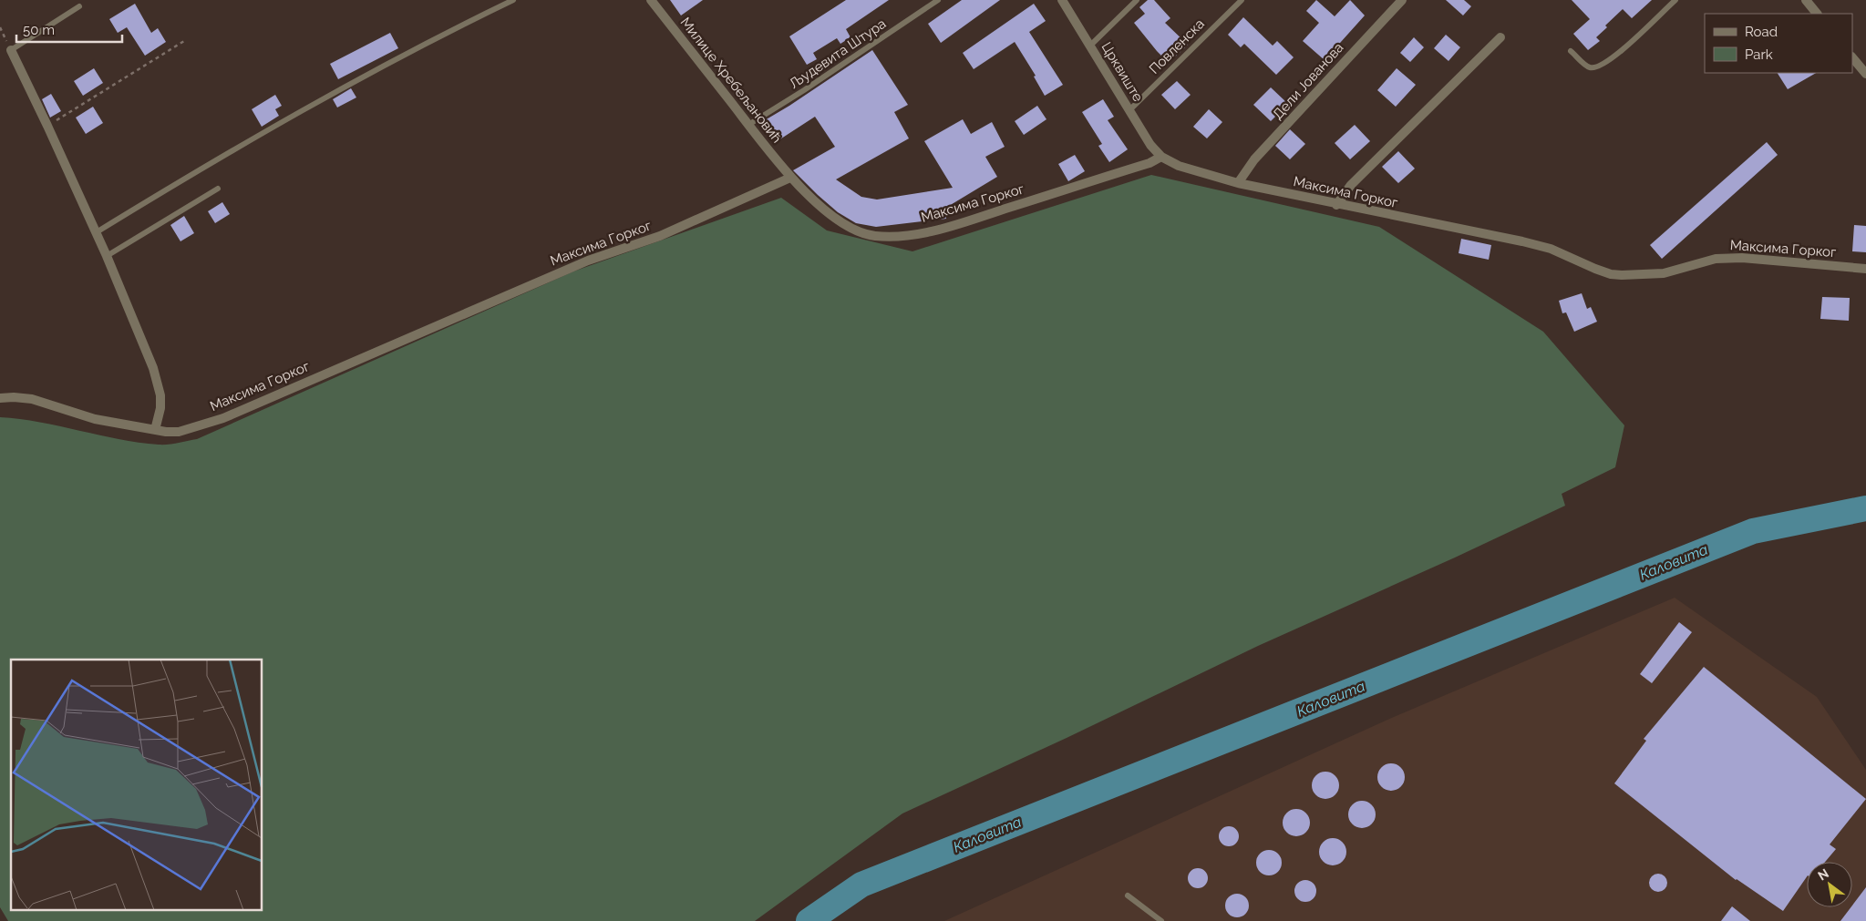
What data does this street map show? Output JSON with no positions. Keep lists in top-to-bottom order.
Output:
{
  "streets": {
    "street": [
      "Црквиште",
      "Милице Хребељановић",
      "Дели Јованова",
      "Максима Горког"
    ],
    "lane": ["Повленска", "Људевита Штура"]
  },
  "crossings": [
    ["Повленска", "Црквиште"],
    ["Људевита Штура", "Милице Хребељановић"],
    ["Црквиште", "Максима Горког"],
    ["Милице Хребељановић", "Максима Горког"],
    ["Дели Јованова", "Максима Горког"]
  ],
  "water": ["Каловита"],
  "legend": ["Road", "Park"],
  "scale_bar": "50 m",
  "north": "top left"
}
